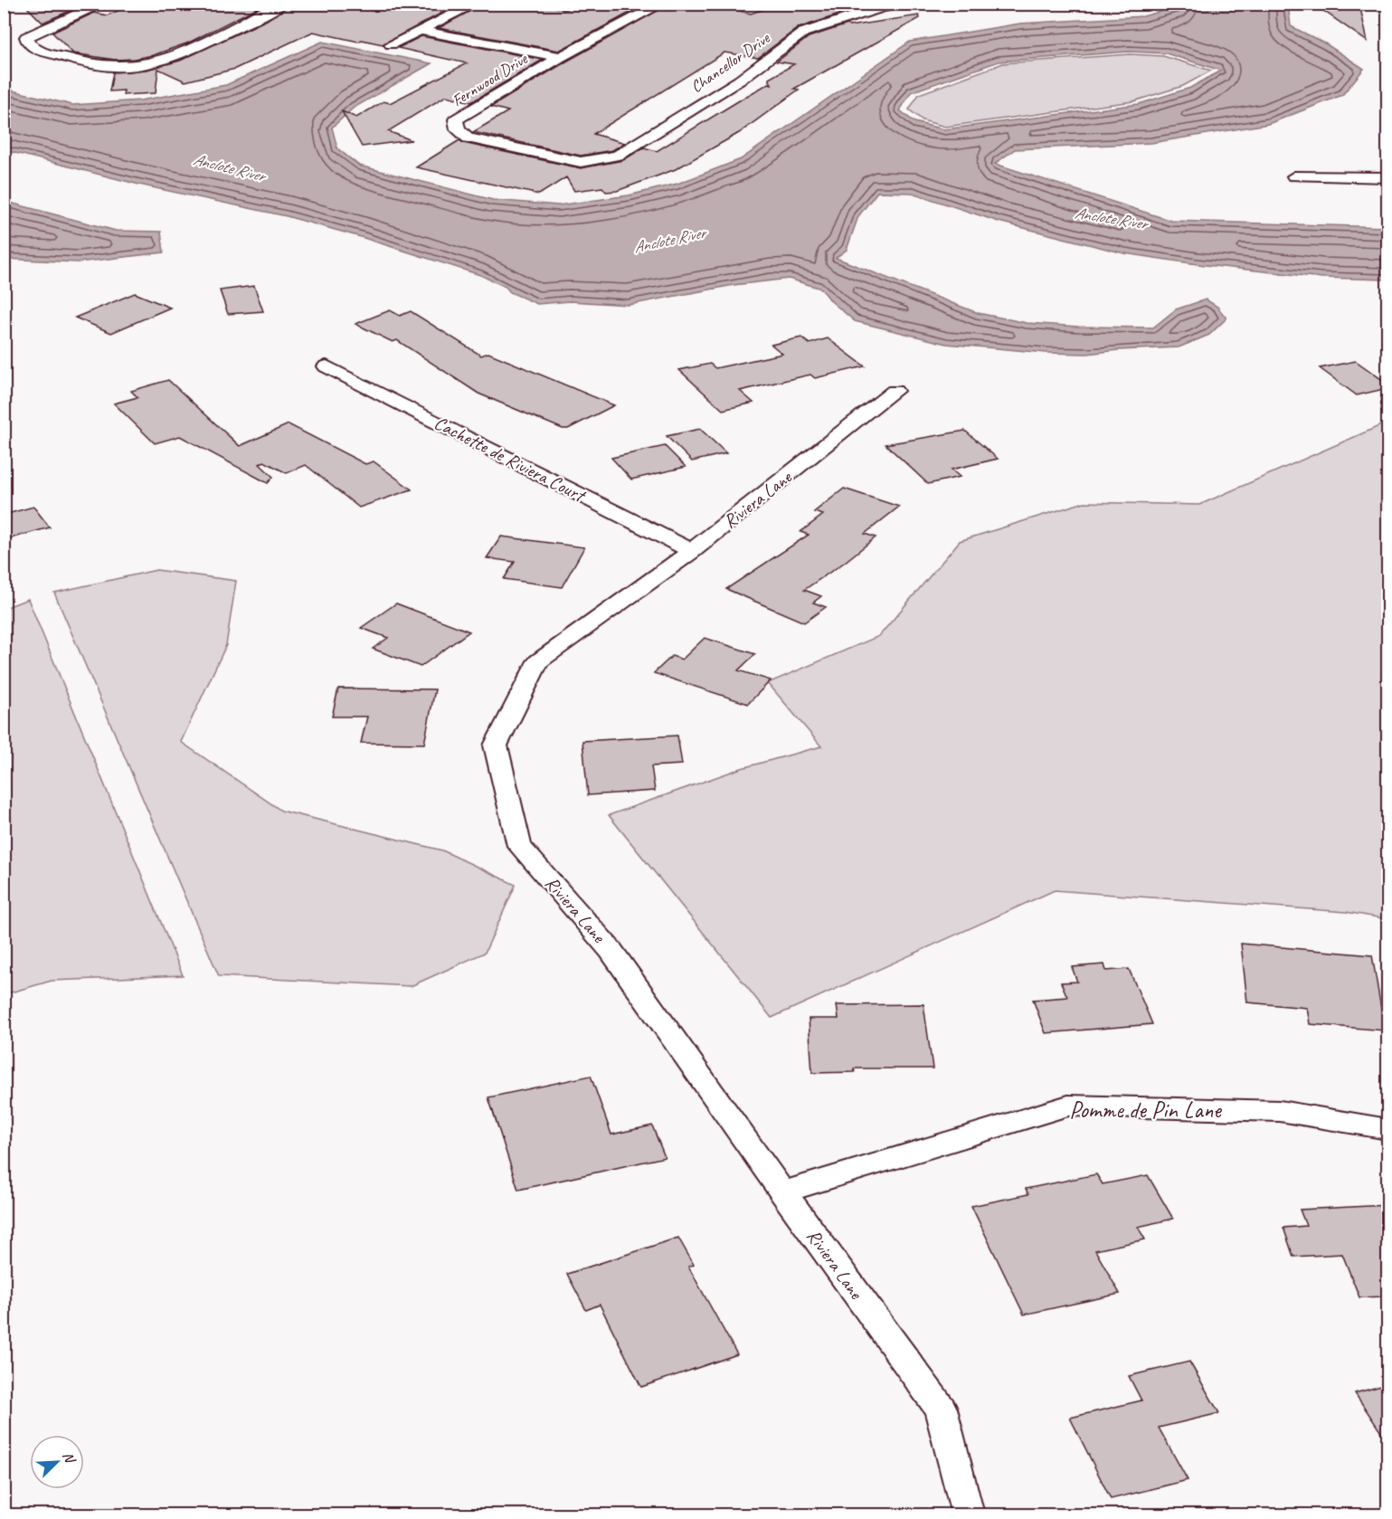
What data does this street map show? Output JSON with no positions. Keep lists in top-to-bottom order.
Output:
{
  "streets": {
    "street": [
      "Chancellor Drive",
      "Fernwood Drive",
      "Cachette de Riviera Court",
      "Riviera Lane",
      "Pomme de Pin Lane"
    ]
  },
  "crossings": [
    ["Chancellor Drive", "Fernwood Drive"],
    ["Cachette de Riviera Court", "Riviera Lane"],
    ["Riviera Lane", "Pomme de Pin Lane"]
  ],
  "water": ["Anclote River"],
  "north": "top right"
}
